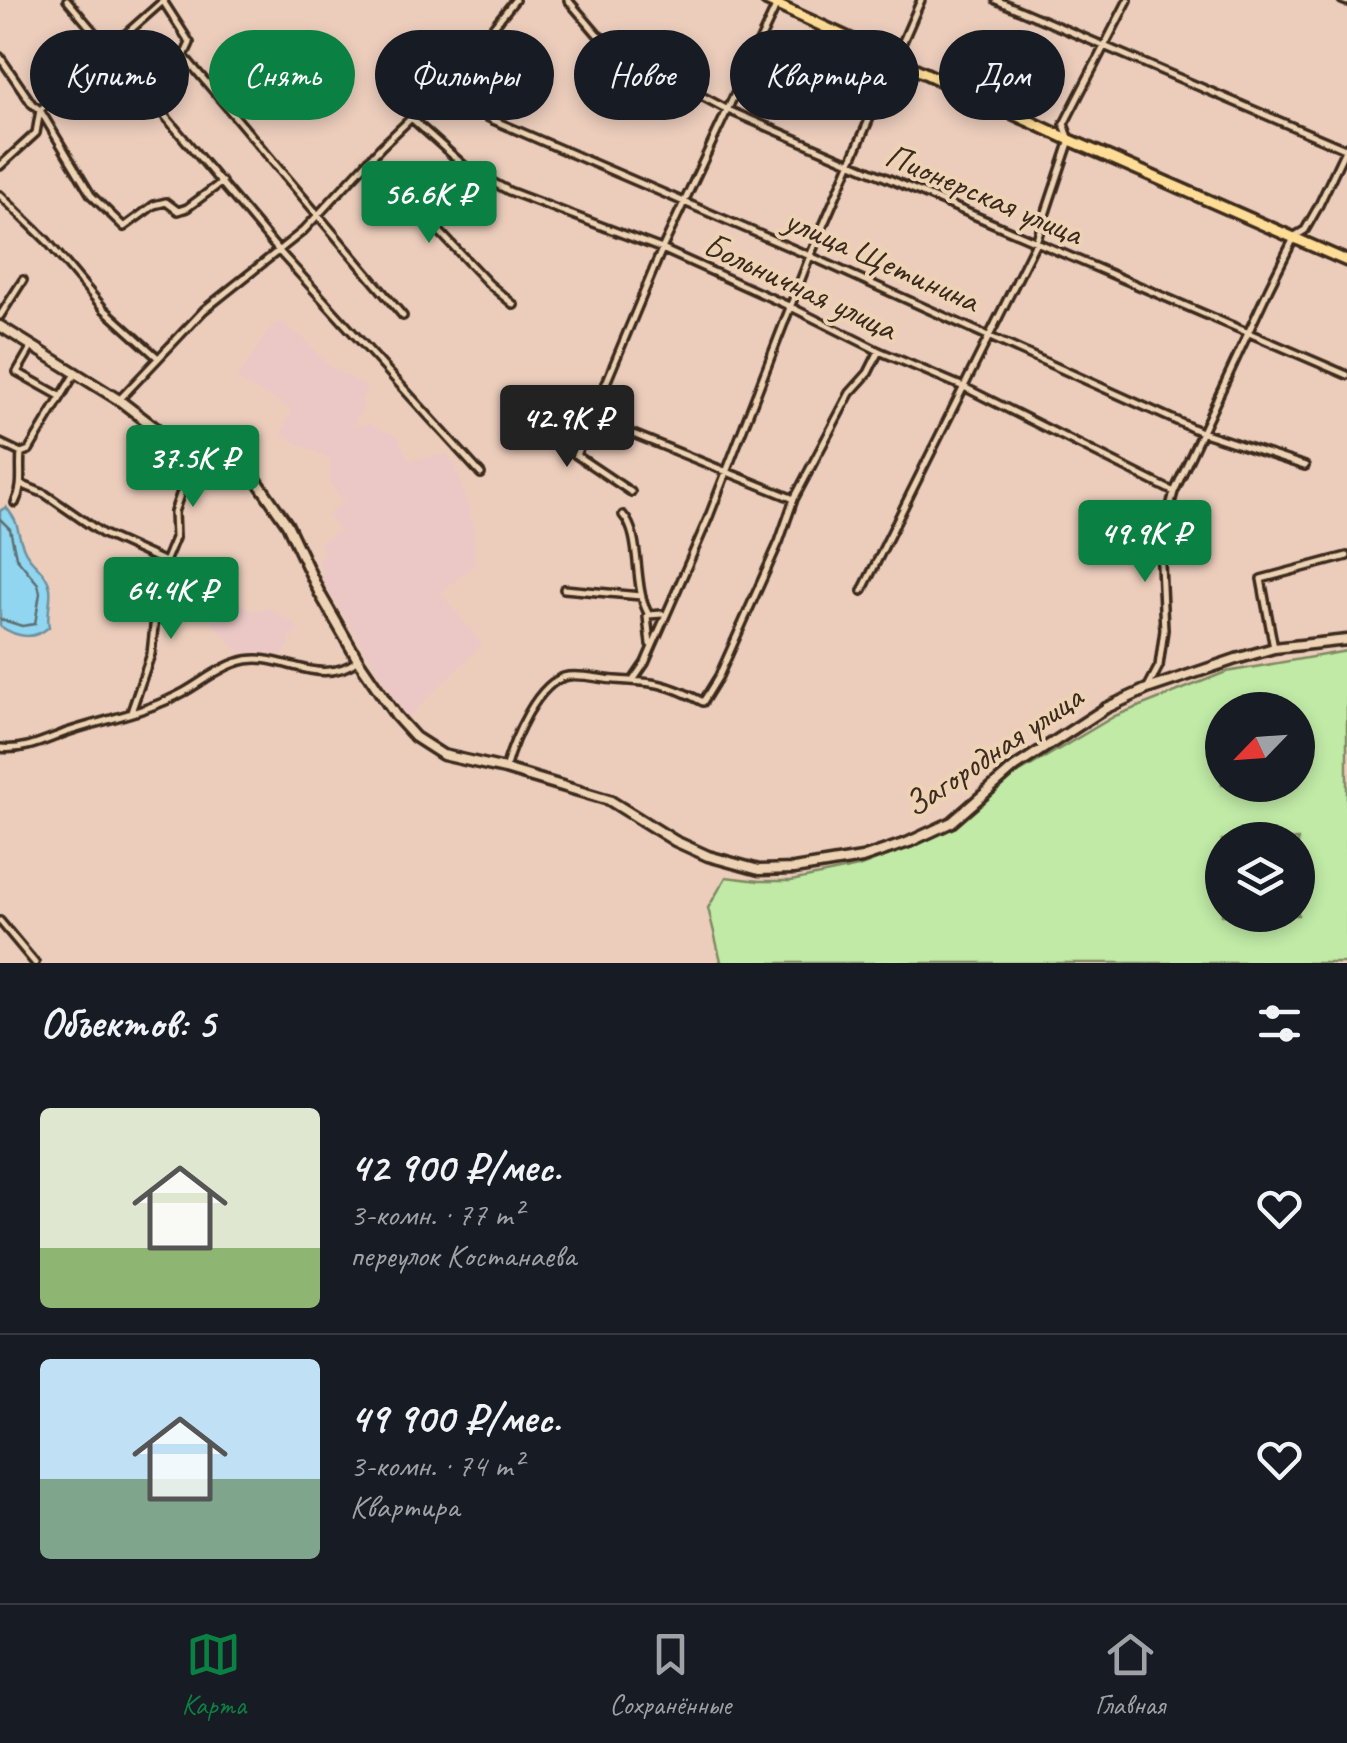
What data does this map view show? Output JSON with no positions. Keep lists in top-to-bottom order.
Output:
{
  "streets": {
    "street": [
      "Пионерская улица",
      "улица Щетинина",
      "Больничная улица",
      "Загородная улица"
    ]
  },
  "north": "bottom left",
  "page": {
    "chip": [
      "Купить",
      "Снять",
      "Фильтры",
      "Новое",
      "Квартира",
      "Дом"
    ],
    "price": [
      "56.6K ₽",
      "42.9K ₽",
      "37.5K ₽",
      "49.9K ₽",
      "64.4K ₽"
    ],
    "heading": "Объектов: 5",
    "list": [
      {
        "name": "42 900 ₽/мес.",
        "note": "3-комн. · 77 m² · переулок Костанаева"
      },
      {
        "name": "49 900 ₽/мес.",
        "note": "3-комн. · 74 m² · Квартира"
      }
    ],
    "tabs": ["Карта", "Сохранённые", "Главная"]
  }
}
